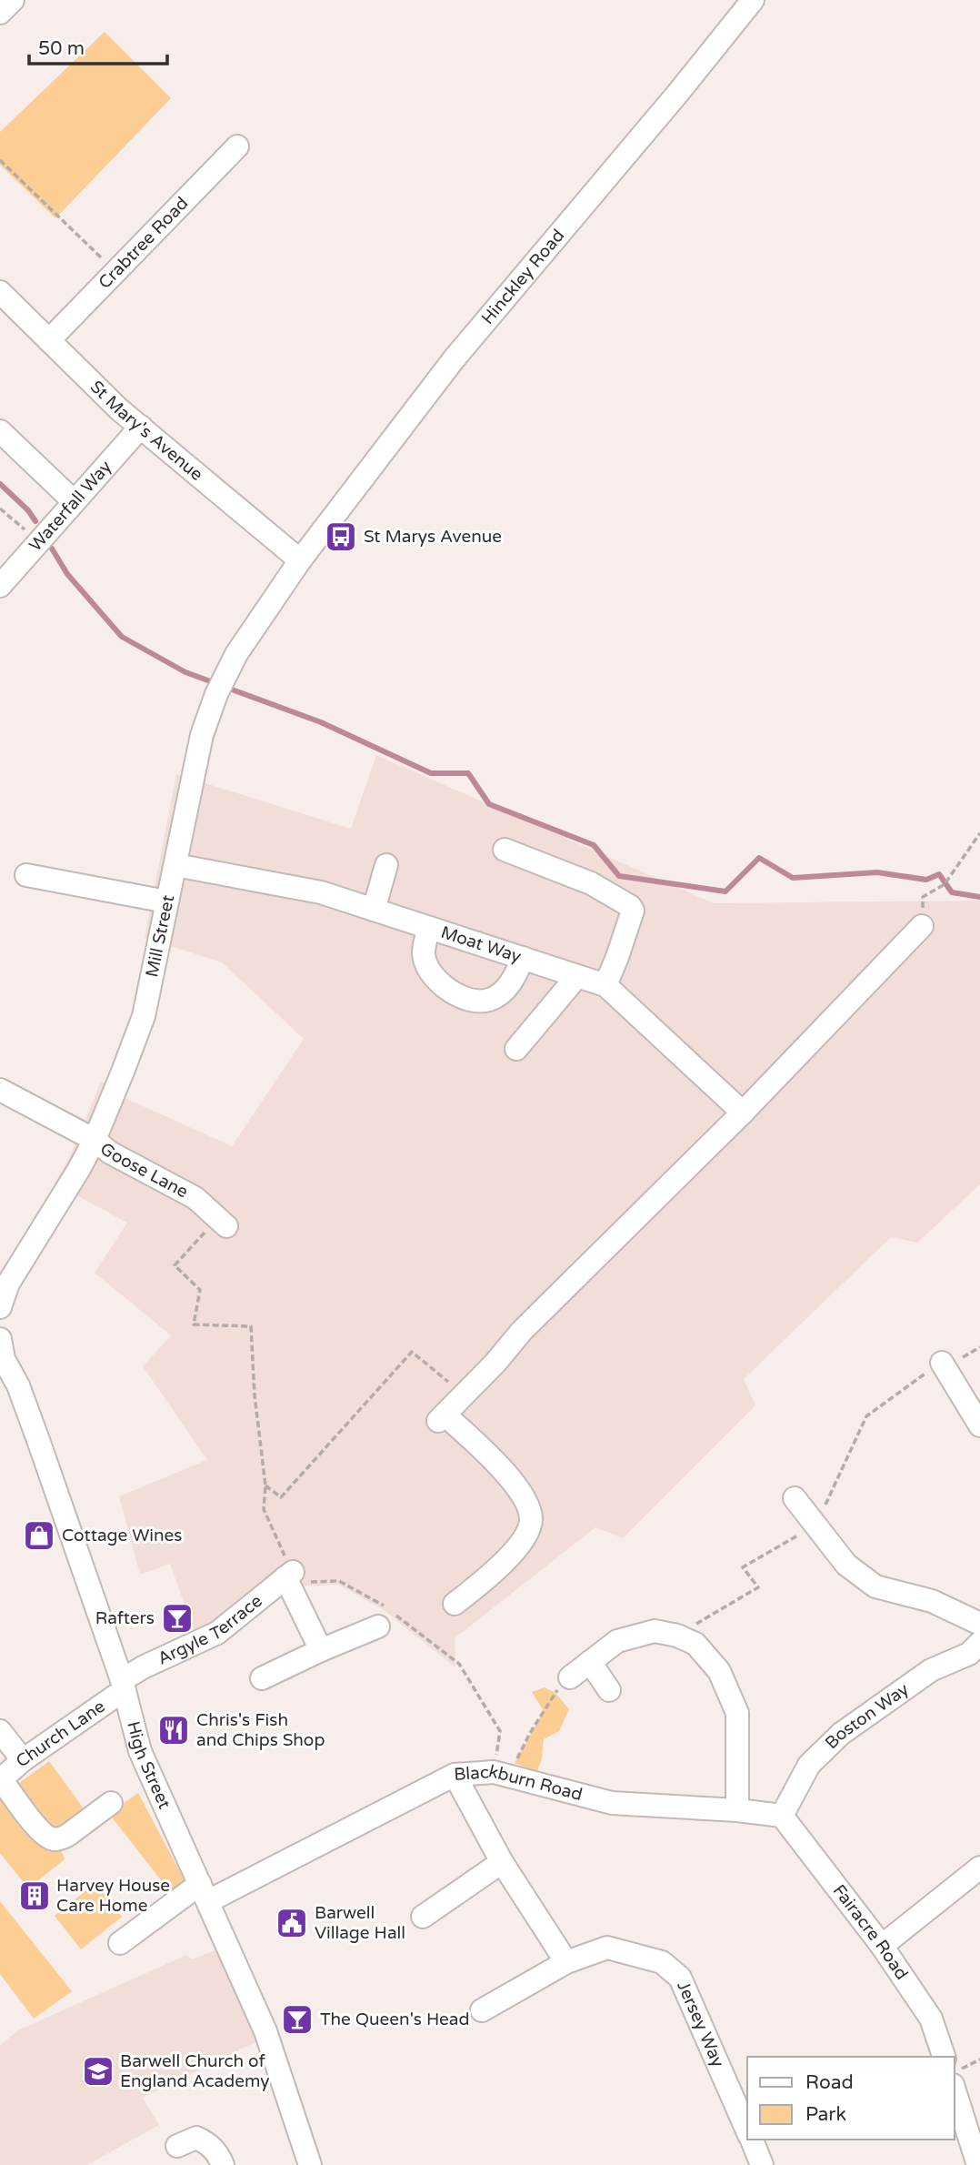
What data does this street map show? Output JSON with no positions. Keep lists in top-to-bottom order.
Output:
{
  "streets": {
    "street": [
      "Crabtree Road",
      "Hinckley Road",
      "St Mary's Avenue",
      "Waterfall Way",
      "Mill Street",
      "Moat Way",
      "Goose Lane",
      "Argyle Terrace",
      "Boston Way",
      "Church Lane",
      "High Street",
      "Blackburn Road",
      "Fairacre Road",
      "Jersey Way"
    ]
  },
  "crossings": [
    ["Crabtree Road", "St Mary's Avenue"],
    ["Hinckley Road", "St Mary's Avenue"],
    ["Hinckley Road", "Mill Street"],
    ["St Mary's Avenue", "Waterfall Way"],
    ["St Mary's Avenue", "Mill Street"],
    ["Mill Street", "Moat Way"],
    ["Mill Street", "Goose Lane"],
    ["Argyle Terrace", "Church Lane"],
    ["Argyle Terrace", "High Street"],
    ["Boston Way", "Blackburn Road"],
    ["Boston Way", "Fairacre Road"],
    ["Church Lane", "High Street"],
    ["High Street", "Blackburn Road"],
    ["Blackburn Road", "Fairacre Road"]
  ],
  "places": {
    "bus stop": ["St Marys Avenue"],
    "shop": ["Cottage Wines"],
    "bar": ["Rafters", "The Queen's Head"],
    "restaurant": ["Chris's Fish and Chips Shop"],
    "building": ["Harvey House Care Home"],
    "public building": ["Barwell Village Hall"],
    "school or university": ["Barwell Church of England Academy"]
  },
  "legend": ["Road", "Park"],
  "scale_bar": "50 m"
}
